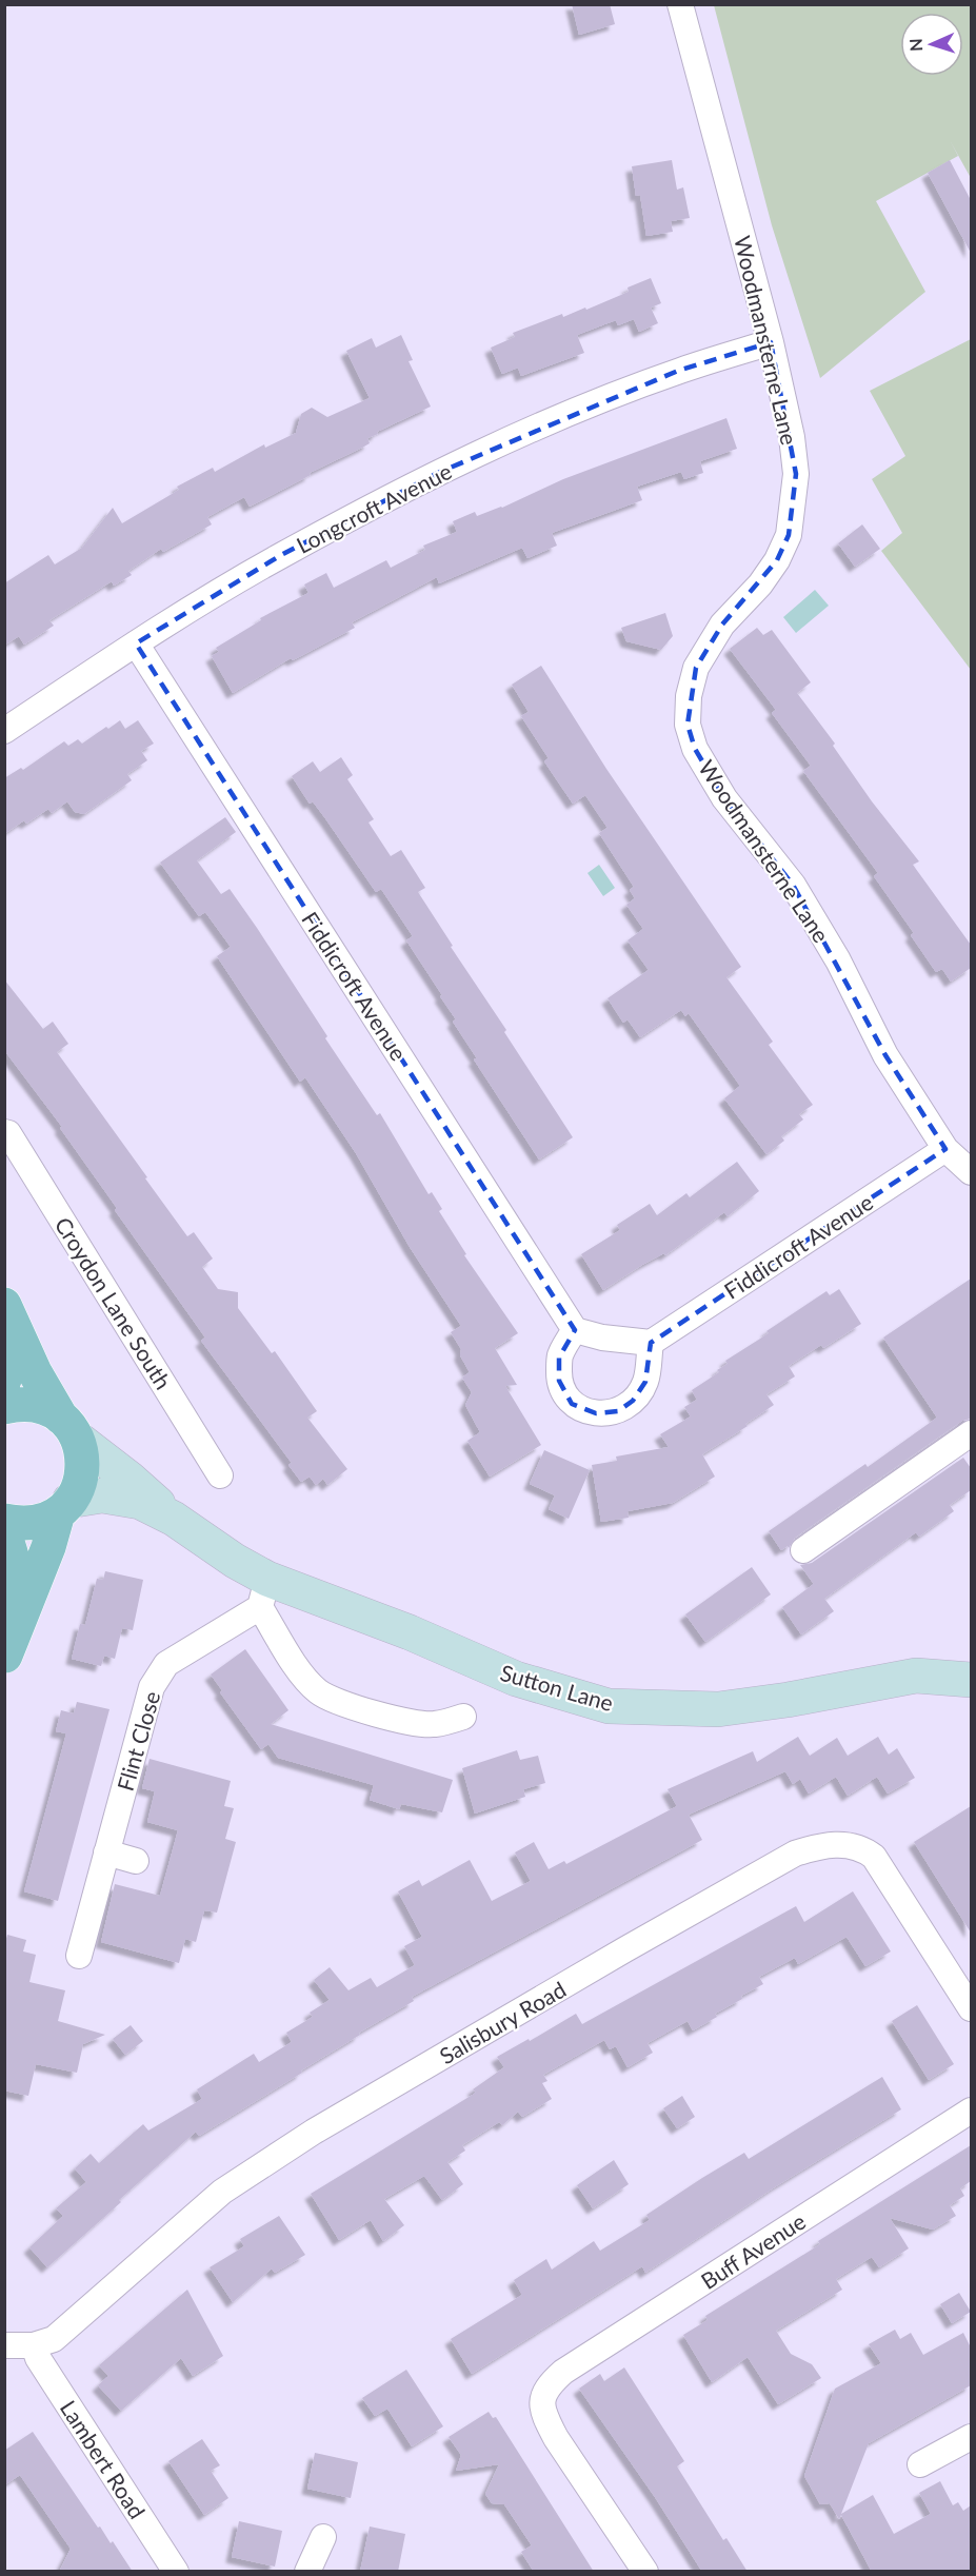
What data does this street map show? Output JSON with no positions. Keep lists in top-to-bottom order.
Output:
{
  "streets": {
    "main road": ["Sutton Lane"],
    "street": [
      "Woodmansterne Lane",
      "Longcroft Avenue",
      "Fiddicroft Avenue",
      "Croydon Lane South",
      "Flint Close",
      "Salisbury Road",
      "Buff Avenue",
      "Lambert Road"
    ]
  },
  "crossings": [
    ["Woodmansterne Lane", "Longcroft Avenue"],
    ["Woodmansterne Lane", "Fiddicroft Avenue"],
    ["Longcroft Avenue", "Fiddicroft Avenue"],
    ["Sutton Lane", "Flint Close"],
    ["Salisbury Road", "Lambert Road"]
  ],
  "north": "left"
}
